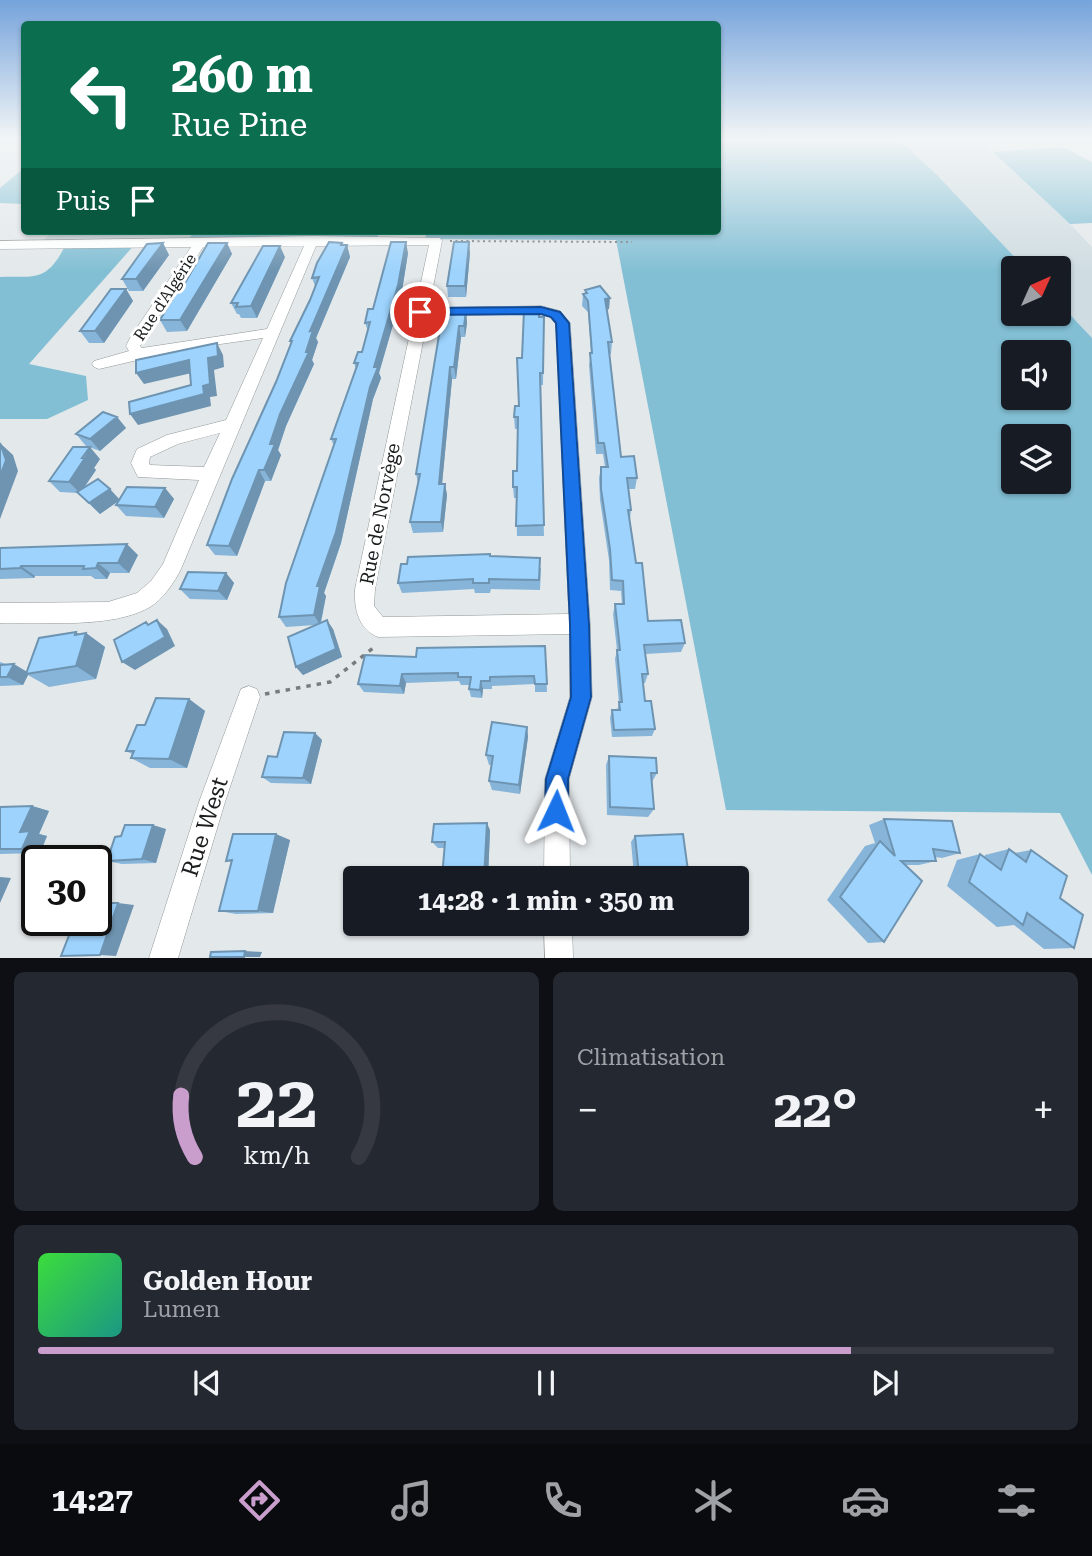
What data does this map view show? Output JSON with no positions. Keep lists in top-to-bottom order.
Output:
{
  "streets": {
    "street": ["Rue d'Algérie", "Rue de Norvège", "Rue West"]
  },
  "north": "top right",
  "page": {
    "turn": ["260 m", "Rue Pine"],
    "then": "Puis",
    "limit": "30",
    "trip": "14:28 · 1 min · 350 m",
    "tile": "Climatisation",
    "heat": ["−", "22°", "+"],
    "song": ["Golden Hour", "Lumen"],
    "tabs": "14:27",
    "gauge": ["22", "km/h"]
  }
}
